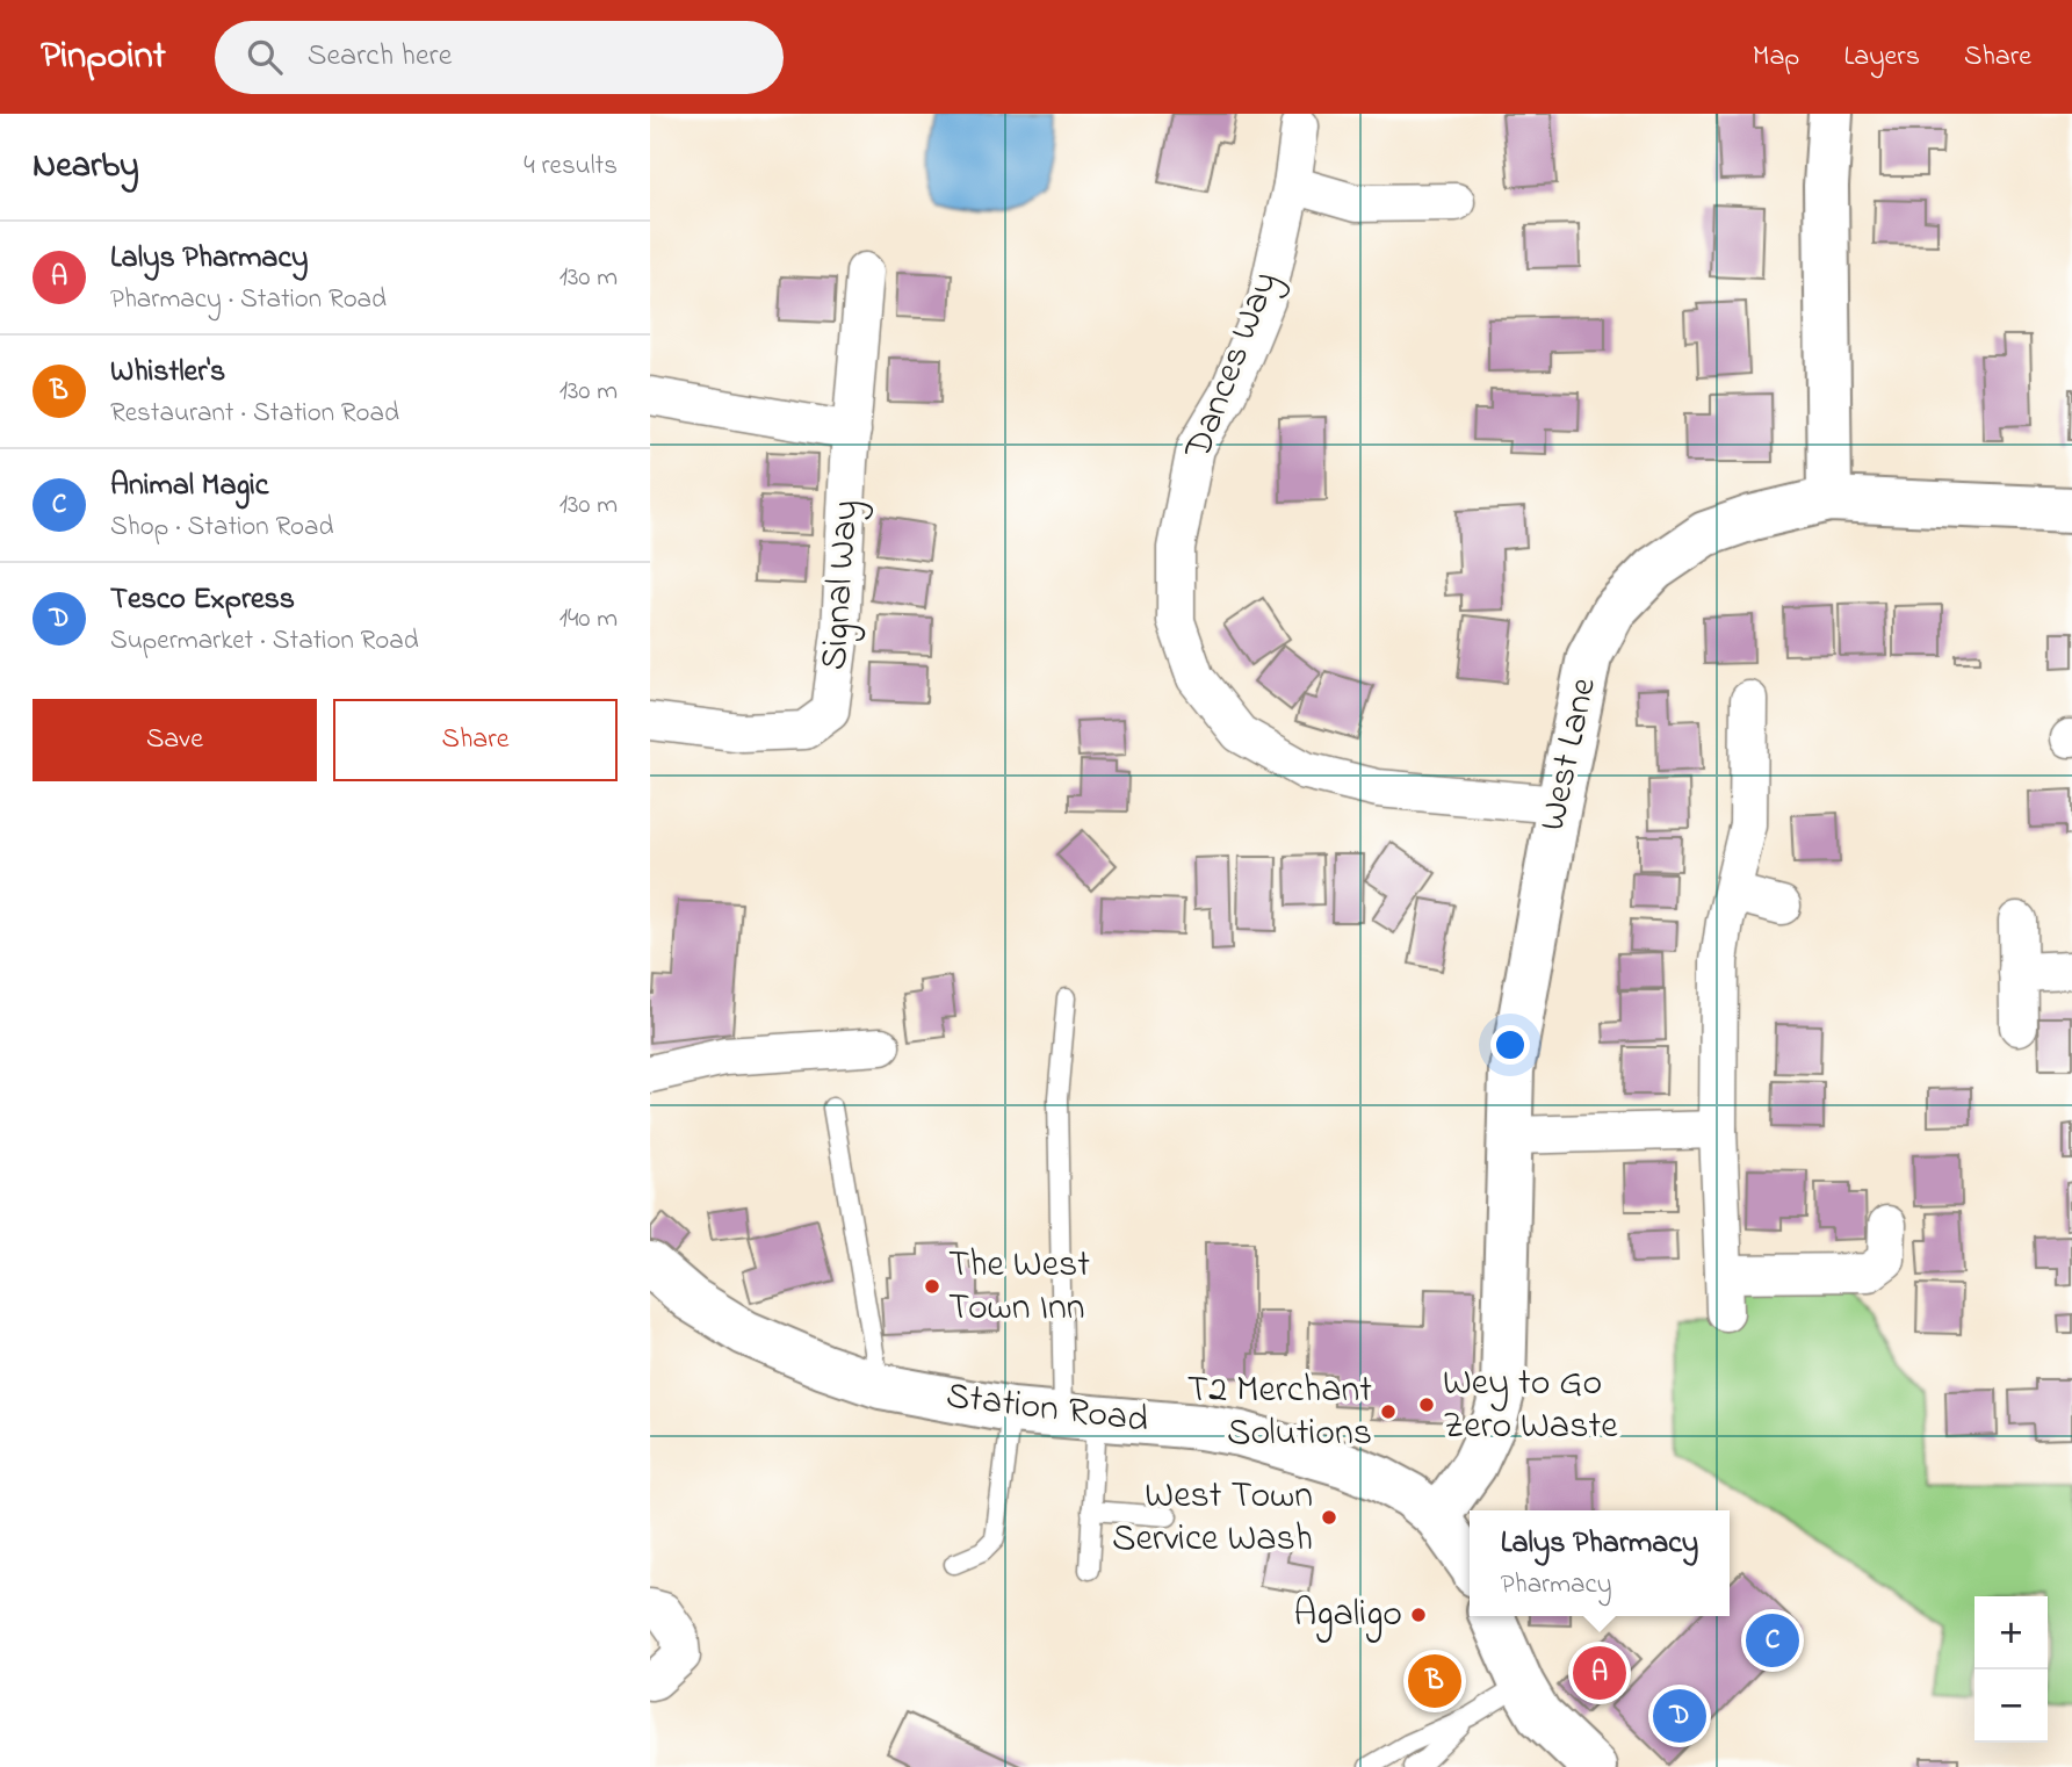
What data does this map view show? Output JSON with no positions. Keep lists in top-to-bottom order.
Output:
{
  "streets": {
    "street": [
      "Dances Way",
      "Signal Way",
      "West Lane",
      "Station Road"
    ]
  },
  "crossings": [
    ["Dances Way", "West Lane"],
    ["West Lane", "Station Road"]
  ],
  "places": [
    "The West Town Inn",
    "Wey to Go Zero Waste",
    "T2 Merchant Solutions",
    "West Town Service Wash",
    "Agaligo"
  ],
  "page": {
    "header": "Pinpoint",
    "search": "Search here",
    "nav": ["Map", "Layers", "Share"],
    "heading": ["Nearby", "4 results"],
    "list": [
      {
        "mark": "A",
        "name": "Lalys Pharmacy",
        "note": "Pharmacy · Station Road",
        "value": "130 m"
      },
      {
        "mark": "B",
        "name": "Whistler's",
        "note": "Restaurant · Station Road",
        "value": "130 m"
      },
      {
        "mark": "C",
        "name": "Animal Magic",
        "note": "Shop · Station Road",
        "value": "130 m"
      },
      {
        "mark": "D",
        "name": "Tesco Express",
        "note": "Supermarket · Station Road",
        "value": "140 m"
      }
    ],
    "buttons": ["Save", "Share"],
    "popup": ["Lalys Pharmacy", "Pharmacy"],
    "map_buttons": ["+", "−"],
    "pins": [
      "C",
      "A",
      "B",
      "D"
    ]
  }
}
